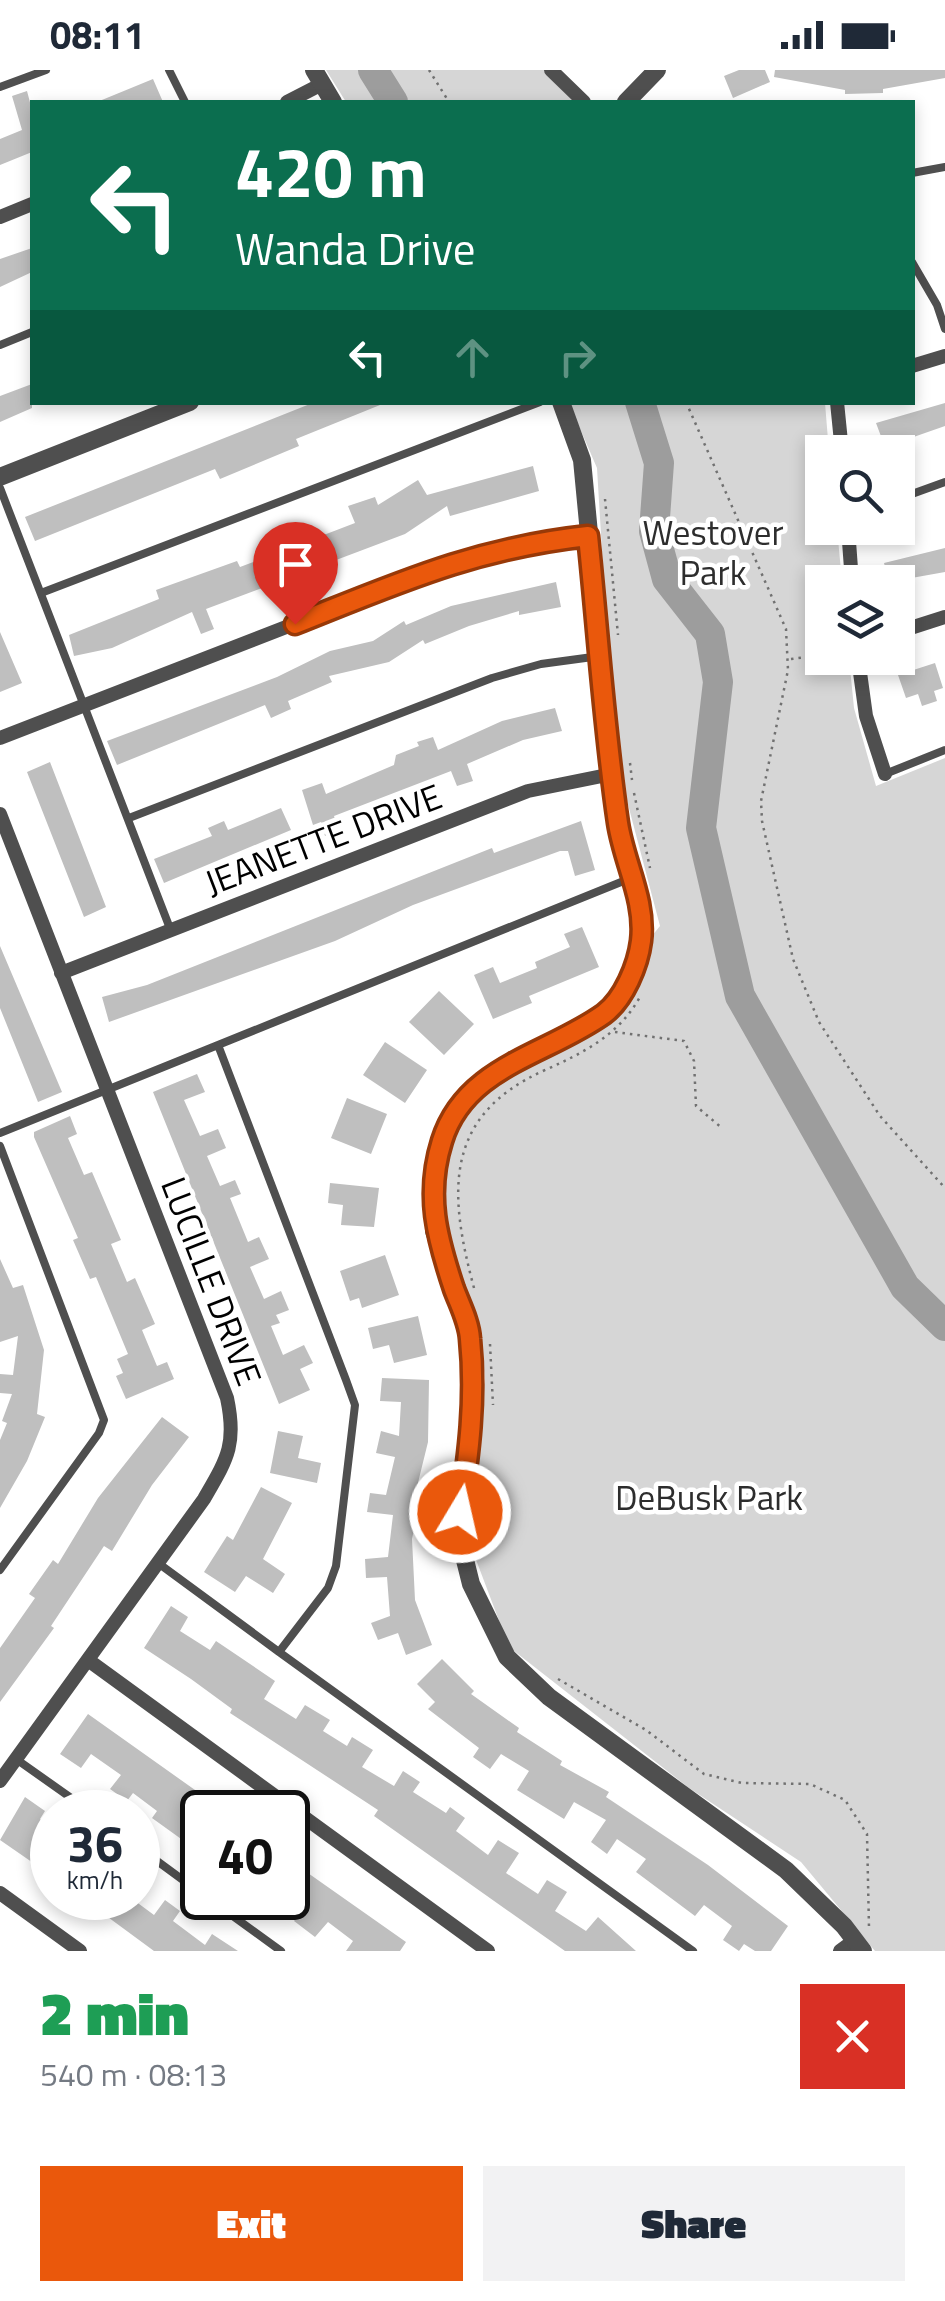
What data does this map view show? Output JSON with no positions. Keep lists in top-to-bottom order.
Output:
{
  "streets": {
    "street": ["JEANETTE DRIVE", "LUCILLE DRIVE"]
  },
  "crossings": [
    ["JEANETTE DRIVE", "LUCILLE DRIVE"]
  ],
  "parks": ["Westover Park", "DeBusk Park"],
  "page": {
    "status": "08:11",
    "turn": ["420 m", "Wanda Drive"],
    "speed": "36 km/h",
    "limit": "40",
    "heading": ["2 min", "540 m · 08:13"],
    "buttons": ["Exit", "Share"]
  }
}
